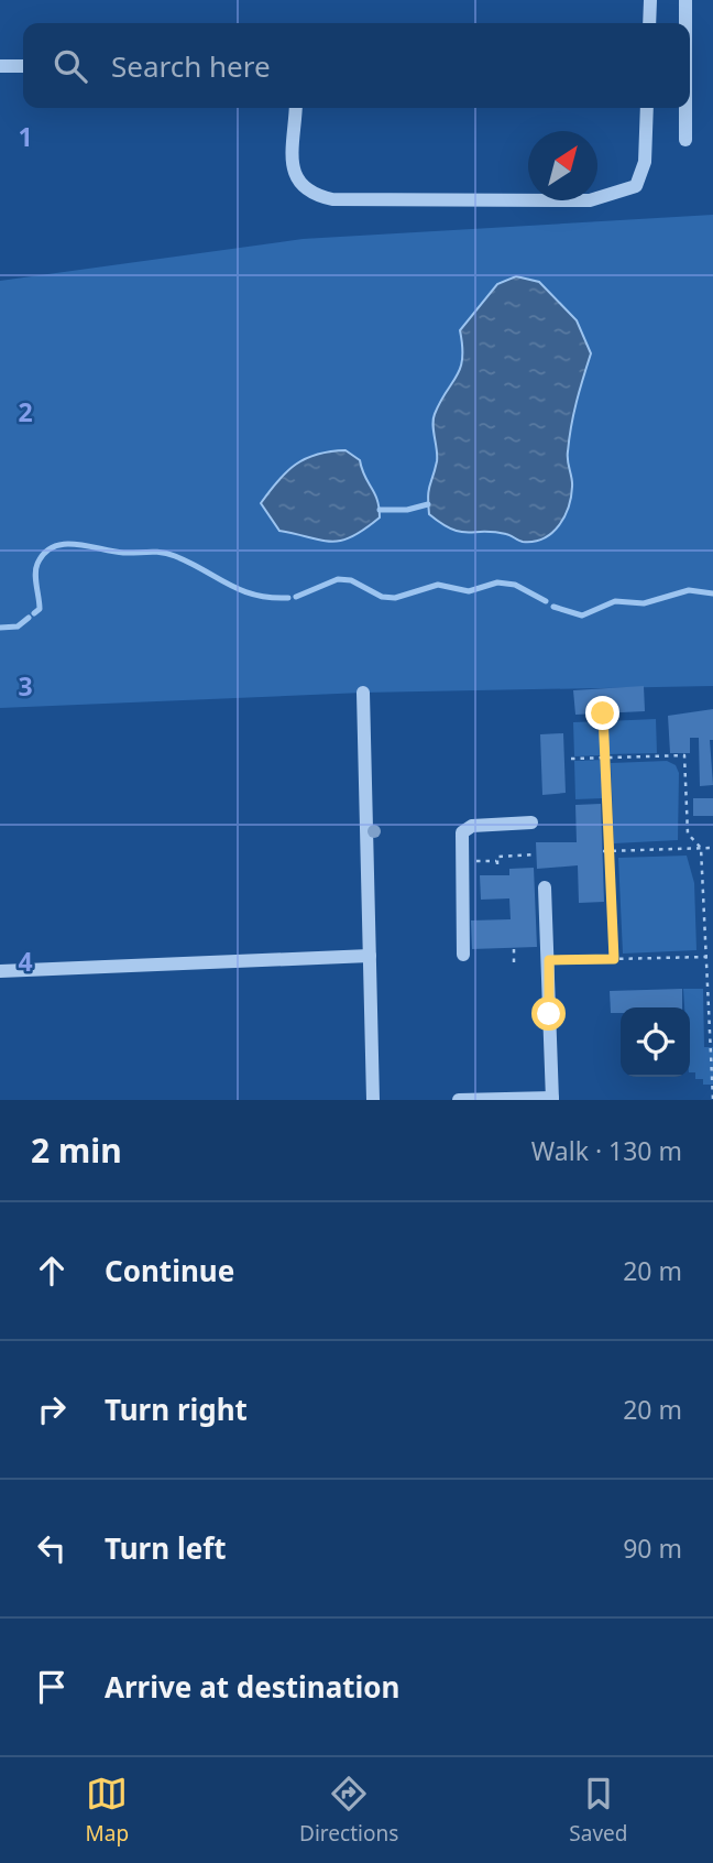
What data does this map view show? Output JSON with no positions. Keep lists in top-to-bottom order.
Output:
{
  "north": "top right",
  "page": {
    "search": "Search here",
    "heading": ["2 min", "Walk · 130 m"],
    "list": [
      ["Continue", "20 m"],
      ["Turn right", "20 m"],
      ["Turn left", "90 m"],
      "Arrive at destination"
    ],
    "nav": ["Map", "Directions", "Saved"]
  },
  "grid": {
    "rows": [
      "1",
      "2",
      "3",
      "4"
    ]
  }
}
